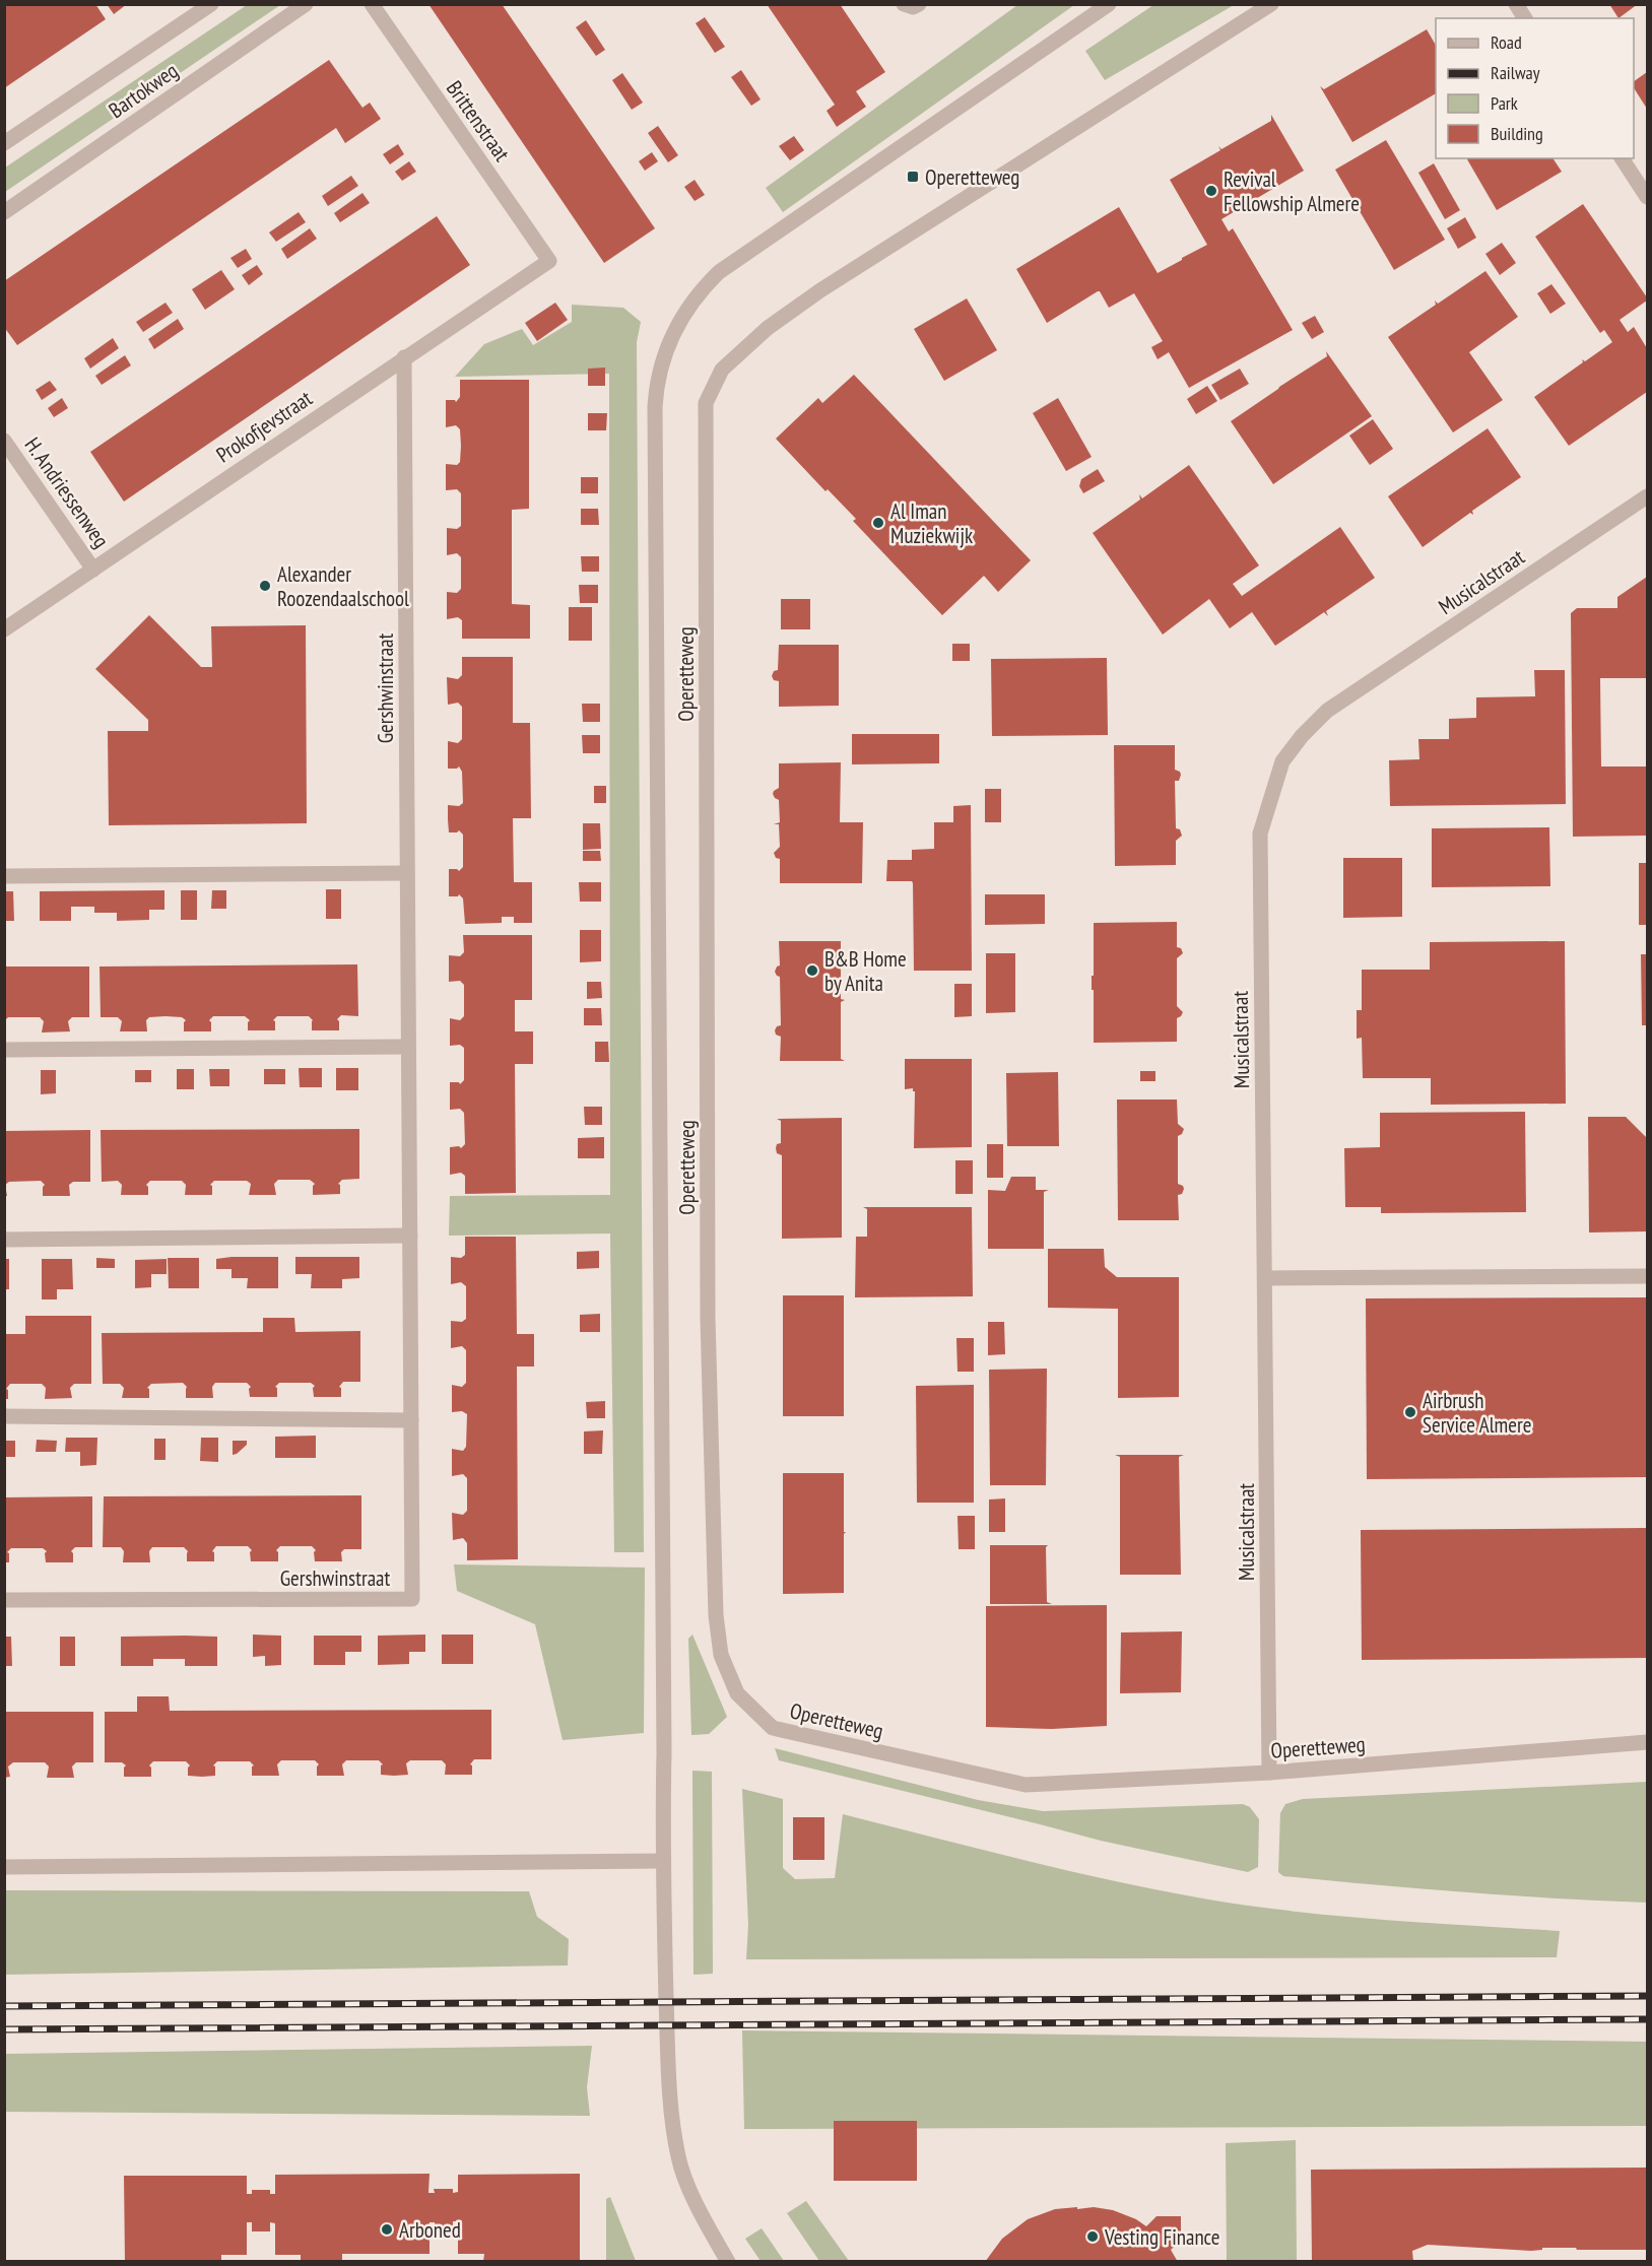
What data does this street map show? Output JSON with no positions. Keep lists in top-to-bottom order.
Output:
{
  "streets": {
    "street": [
      "Bartokweg",
      "Brittenstraat",
      "Prokofjevstraat",
      "H. Andriessenweg",
      "Musicalstraat",
      "Operetteweg",
      "Gershwinstraat"
    ]
  },
  "crossings": [
    ["Brittenstraat", "Prokofjevstraat"],
    ["Prokofjevstraat", "H. Andriessenweg"],
    ["Prokofjevstraat", "Gershwinstraat"],
    ["Musicalstraat", "Operetteweg"]
  ],
  "places": {
    "transit": ["Operetteweg"],
    "other": [
      "Revival Fellowship Almere",
      "Al Iman Muziekwijk",
      "Alexander Roozendaalschool",
      "B&B Home by Anita",
      "Airbrush Service Almere",
      "Arboned",
      "Vesting Finance"
    ]
  },
  "legend": [
    "Road",
    "Railway",
    "Park",
    "Building"
  ]
}
